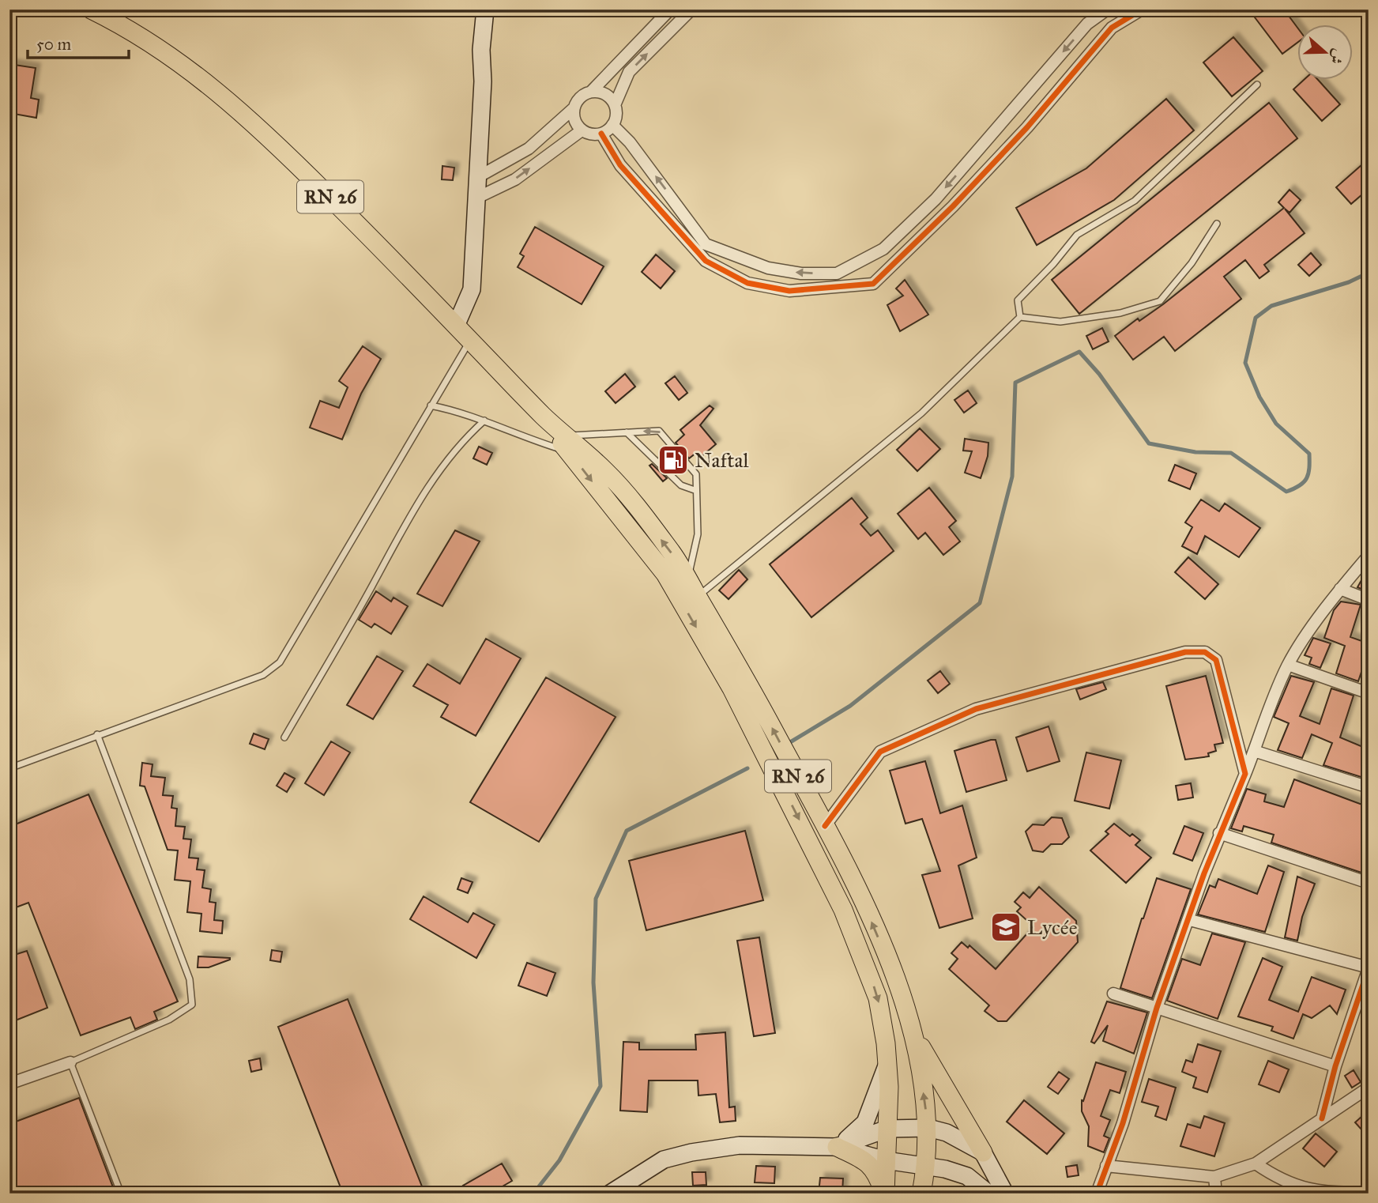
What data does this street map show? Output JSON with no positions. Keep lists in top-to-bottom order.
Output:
{
  "streets": {
    "main road": ["RN 26"]
  },
  "places": {
    "fuel station": ["Naftal"],
    "school or university": ["Lycée"]
  },
  "scale_bar": "50 m",
  "north": "right"
}
